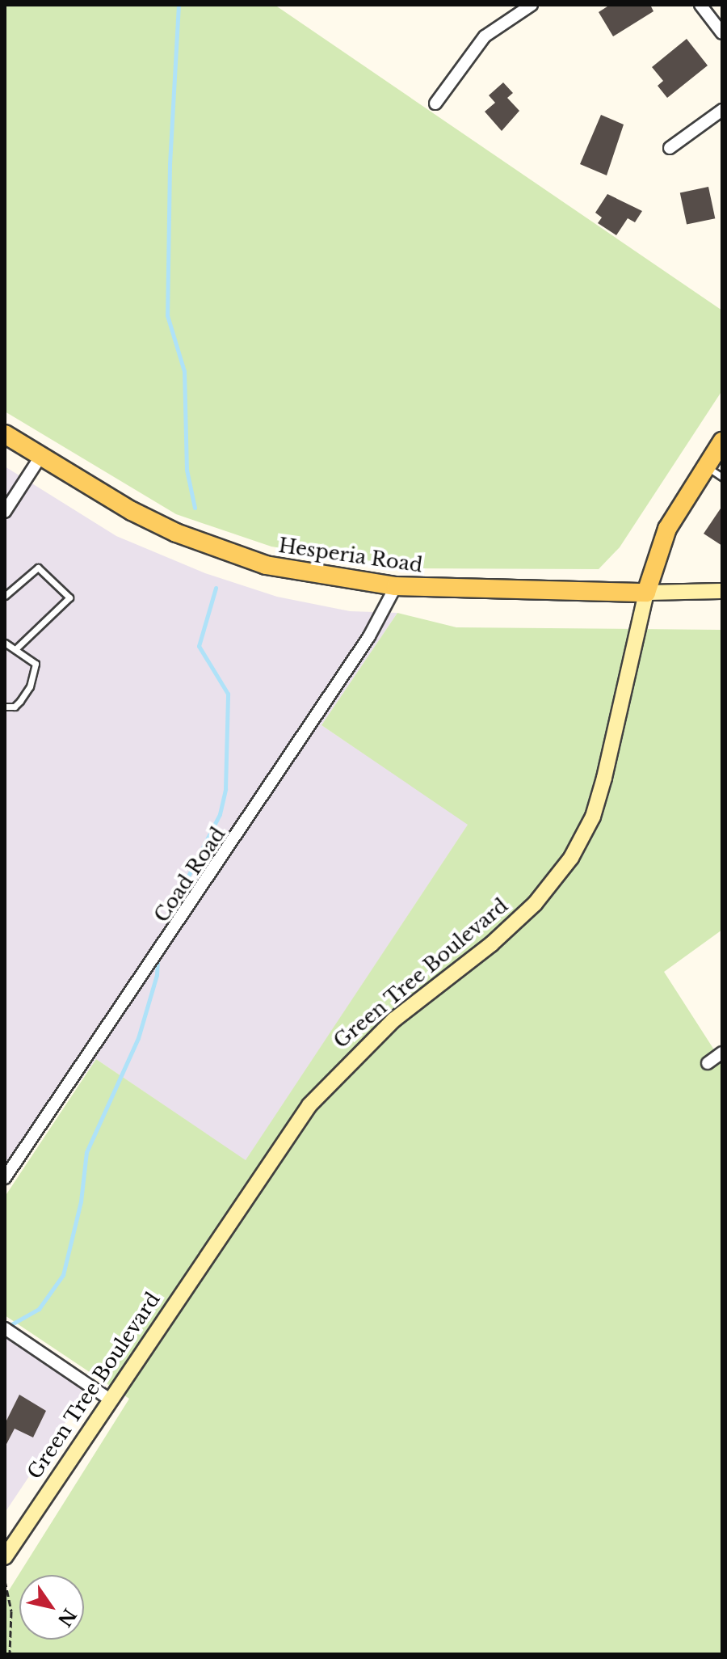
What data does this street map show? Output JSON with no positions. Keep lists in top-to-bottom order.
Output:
{
  "streets": {
    "main road": ["Hesperia Road", "Green Tree Boulevard"],
    "street": ["Coad Road"]
  },
  "crossings": [
    ["Hesperia Road", "Coad Road"],
    ["Hesperia Road", "Green Tree Boulevard"]
  ],
  "north": "bottom right"
}
